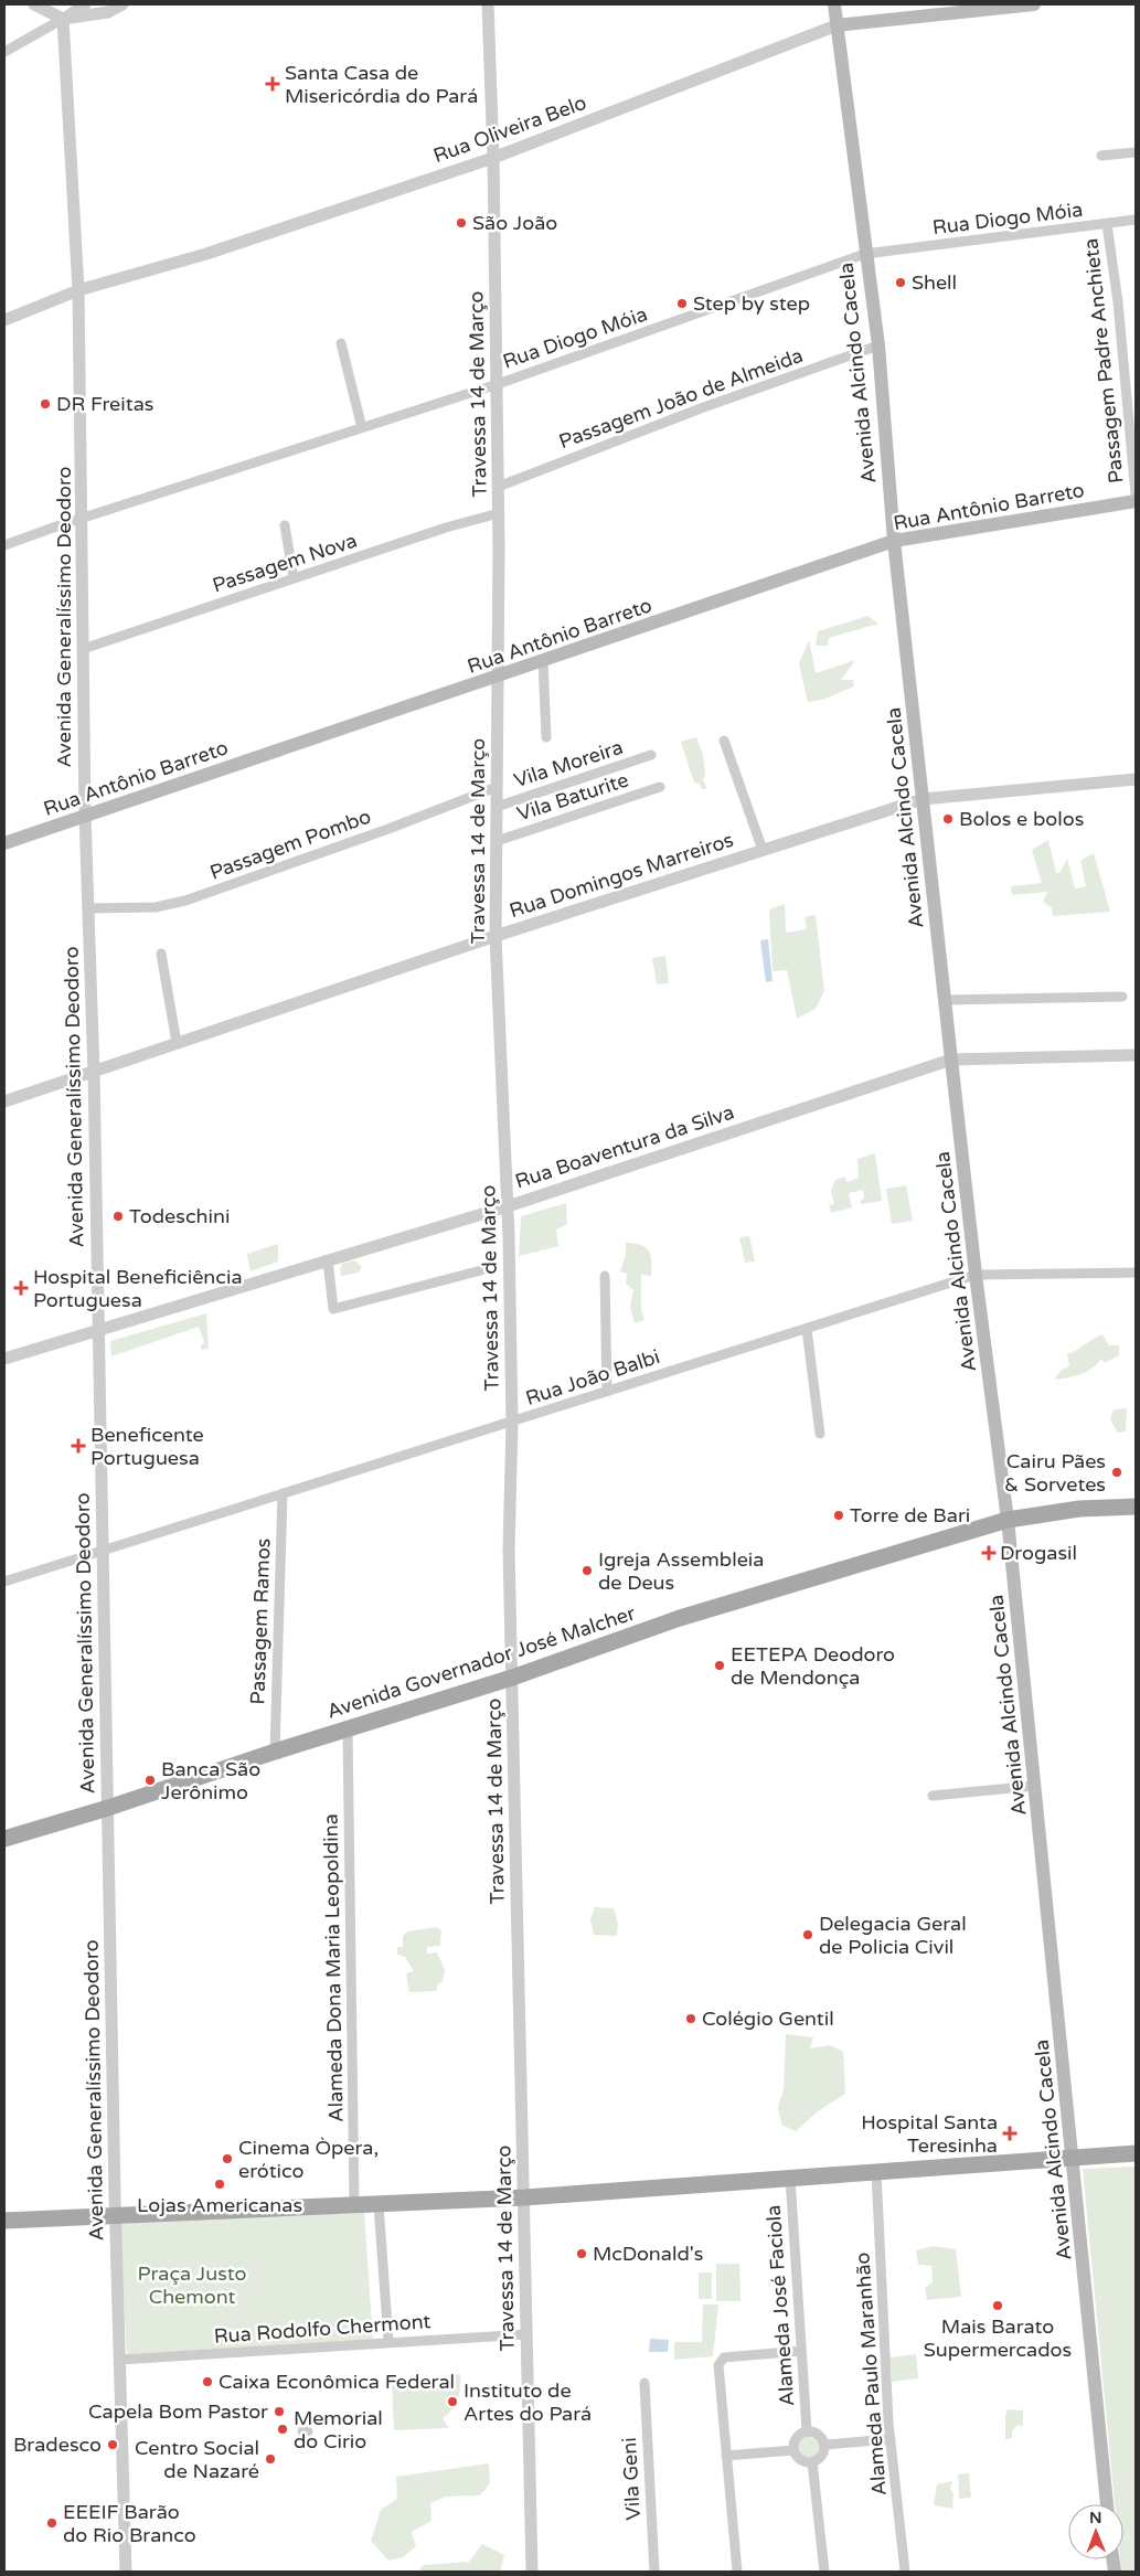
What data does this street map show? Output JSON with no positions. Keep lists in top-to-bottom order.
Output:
{
  "streets": {
    "main road": [
      "Rua Oliveira Belo",
      "Avenida Alcindo Cacela",
      "Rua Antônio Barreto",
      "Avenida Governador José Malcher"
    ],
    "street": [
      "Rua Diogo Móia",
      "Passagem Padre Anchieta",
      "Travessa 14 de Março",
      "Passagem João de Almeida",
      "Passagem Nova",
      "Avenida Generalíssimo Deodoro",
      "Vila Moreira",
      "Vila Baturite",
      "Passagem Pombo",
      "Rua Domingos Marreiros",
      "Rua Boaventura da Silva",
      "Rua João Balbi",
      "Passagem Ramos",
      "Alameda Dona Maria Leopoldina",
      "Alameda José Faciola",
      "Rua Rodolfo Chermont",
      "Alameda Paulo Maranhão",
      "Vila Geni"
    ]
  },
  "crossings": [
    ["Rua Oliveira Belo", "Avenida Alcindo Cacela"],
    ["Rua Oliveira Belo", "Travessa 14 de Março"],
    ["Rua Oliveira Belo", "Avenida Generalíssimo Deodoro"],
    ["Rua Diogo Móia", "Passagem Padre Anchieta"],
    ["Rua Diogo Móia", "Avenida Alcindo Cacela"],
    ["Rua Diogo Móia", "Travessa 14 de Março"],
    ["Rua Diogo Móia", "Avenida Generalíssimo Deodoro"],
    ["Avenida Alcindo Cacela", "Passagem João de Almeida"],
    ["Avenida Alcindo Cacela", "Rua Antônio Barreto"],
    ["Avenida Alcindo Cacela", "Rua Domingos Marreiros"],
    ["Avenida Alcindo Cacela", "Rua Boaventura da Silva"],
    ["Avenida Alcindo Cacela", "Rua João Balbi"],
    ["Avenida Alcindo Cacela", "Avenida Governador José Malcher"],
    ["Travessa 14 de Março", "Passagem João de Almeida"],
    ["Travessa 14 de Março", "Rua Antônio Barreto"],
    ["Travessa 14 de Março", "Passagem Nova"],
    ["Travessa 14 de Março", "Vila Moreira"],
    ["Travessa 14 de Março", "Vila Baturite"],
    ["Travessa 14 de Março", "Passagem Pombo"],
    ["Travessa 14 de Março", "Rua Domingos Marreiros"],
    ["Travessa 14 de Março", "Rua Boaventura da Silva"],
    ["Travessa 14 de Março", "Rua João Balbi"],
    ["Travessa 14 de Março", "Avenida Governador José Malcher"],
    ["Travessa 14 de Março", "Rua Rodolfo Chermont"],
    ["Rua Antônio Barreto", "Avenida Generalíssimo Deodoro"],
    ["Passagem Nova", "Avenida Generalíssimo Deodoro"],
    ["Avenida Generalíssimo Deodoro", "Passagem Pombo"],
    ["Avenida Generalíssimo Deodoro", "Rua Domingos Marreiros"],
    ["Avenida Generalíssimo Deodoro", "Rua Boaventura da Silva"],
    ["Avenida Generalíssimo Deodoro", "Rua João Balbi"],
    ["Avenida Generalíssimo Deodoro", "Avenida Governador José Malcher"],
    ["Avenida Generalíssimo Deodoro", "Rua Rodolfo Chermont"],
    ["Rua João Balbi", "Passagem Ramos"],
    ["Passagem Ramos", "Avenida Governador José Malcher"],
    ["Avenida Governador José Malcher", "Alameda Dona Maria Leopoldina"]
  ],
  "parks": ["Praça Justo Chemont"],
  "places": {
    "health": [
      "Santa Casa de Misericórdia do Pará",
      "Hospital Beneficiência Portuguesa",
      "Beneficente Portuguesa",
      "Drogasil",
      "Hospital Santa Teresinha"
    ],
    "other": [
      "São João",
      "Shell",
      "Step by step",
      "DR Freitas",
      "Bolos e bolos",
      "Todeschini",
      "Cairu Pães & Sorvetes",
      "Torre de Bari",
      "Igreja Assembleia de Deus",
      "EETEPA Deodoro de Mendonça",
      "Banca São Jerônimo",
      "Delegacia Geral de Policia Civil",
      "Colégio Gentil",
      "Cinema Òpera, erótico",
      "Lojas Americanas",
      "McDonald's",
      "Mais Barato Supermercados",
      "Caixa Econômica Federal",
      "Instituto de Artes do Pará",
      "Capela Bom Pastor",
      "Memorial do Cirio",
      "Bradesco",
      "Centro Social de Nazaré",
      "EEEIF Barão do Rio Branco"
    ]
  },
  "north": "top"
}
